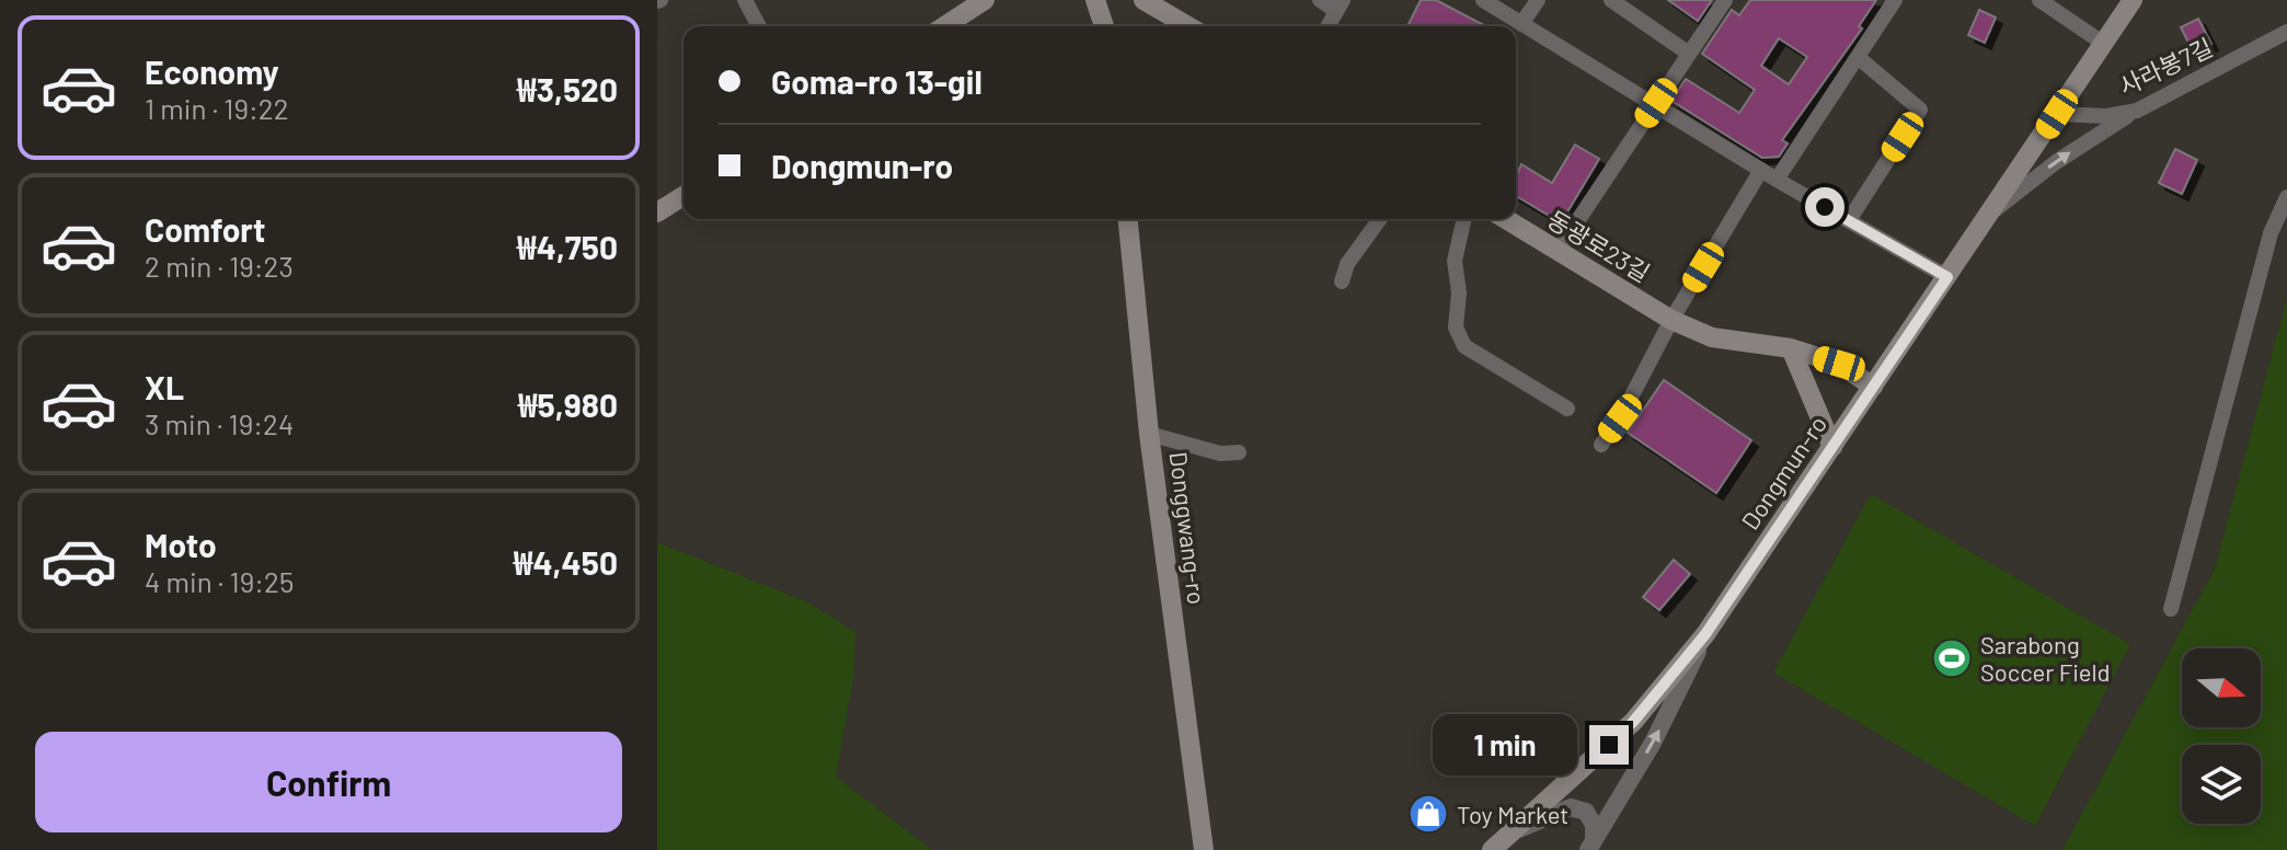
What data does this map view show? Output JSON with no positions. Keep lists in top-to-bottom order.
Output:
{
  "streets": {
    "main road": ["동광로23길", "Dongmun-ro", "Donggwang-ro"],
    "street": ["사라봉7길"]
  },
  "crossings": [
    ["사라봉7길", "Dongmun-ro"],
    ["동광로23길", "Dongmun-ro"]
  ],
  "places": {
    "sports": ["Sarabong Soccer Field"],
    "shop": ["Toy Market"]
  },
  "north": "right",
  "page": {
    "list": [
      {
        "name": "Economy",
        "note": "1 min · 19:22",
        "value": "₩3,520"
      },
      {
        "name": "Comfort",
        "note": "2 min · 19:23",
        "value": "₩4,750"
      },
      {
        "name": "XL",
        "note": "3 min · 19:24",
        "value": "₩5,980"
      },
      {
        "name": "Moto",
        "note": "4 min · 19:25",
        "value": "₩4,450"
      }
    ],
    "banner": ["Goma-ro 13-gil", "Dongmun-ro"],
    "buttons": "Confirm",
    "bubble": "1 min"
  }
}
